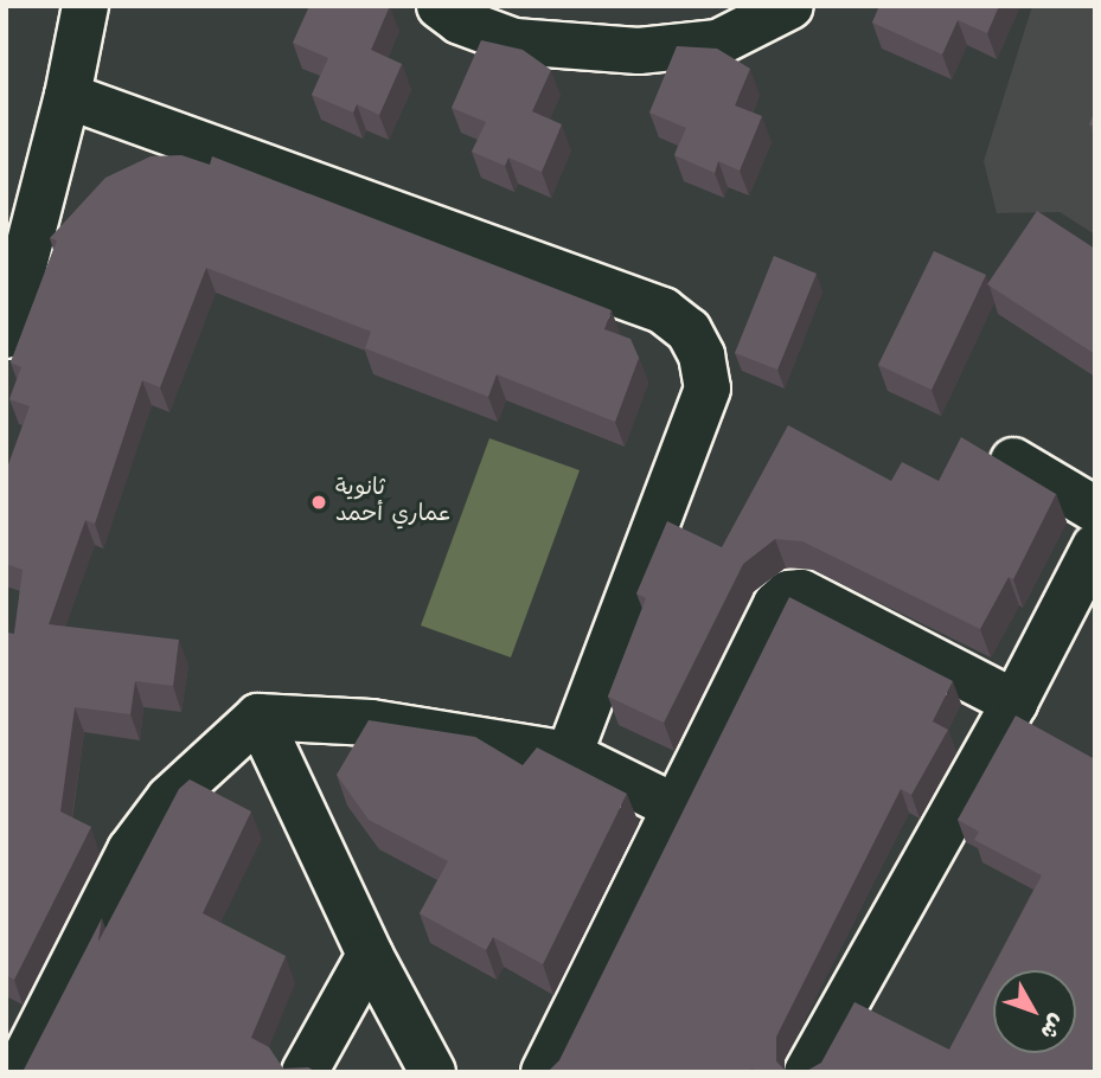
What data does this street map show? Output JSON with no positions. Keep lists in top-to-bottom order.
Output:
{
  "places": ["ثانوية عماري أحمد"],
  "north": "bottom right"
}
